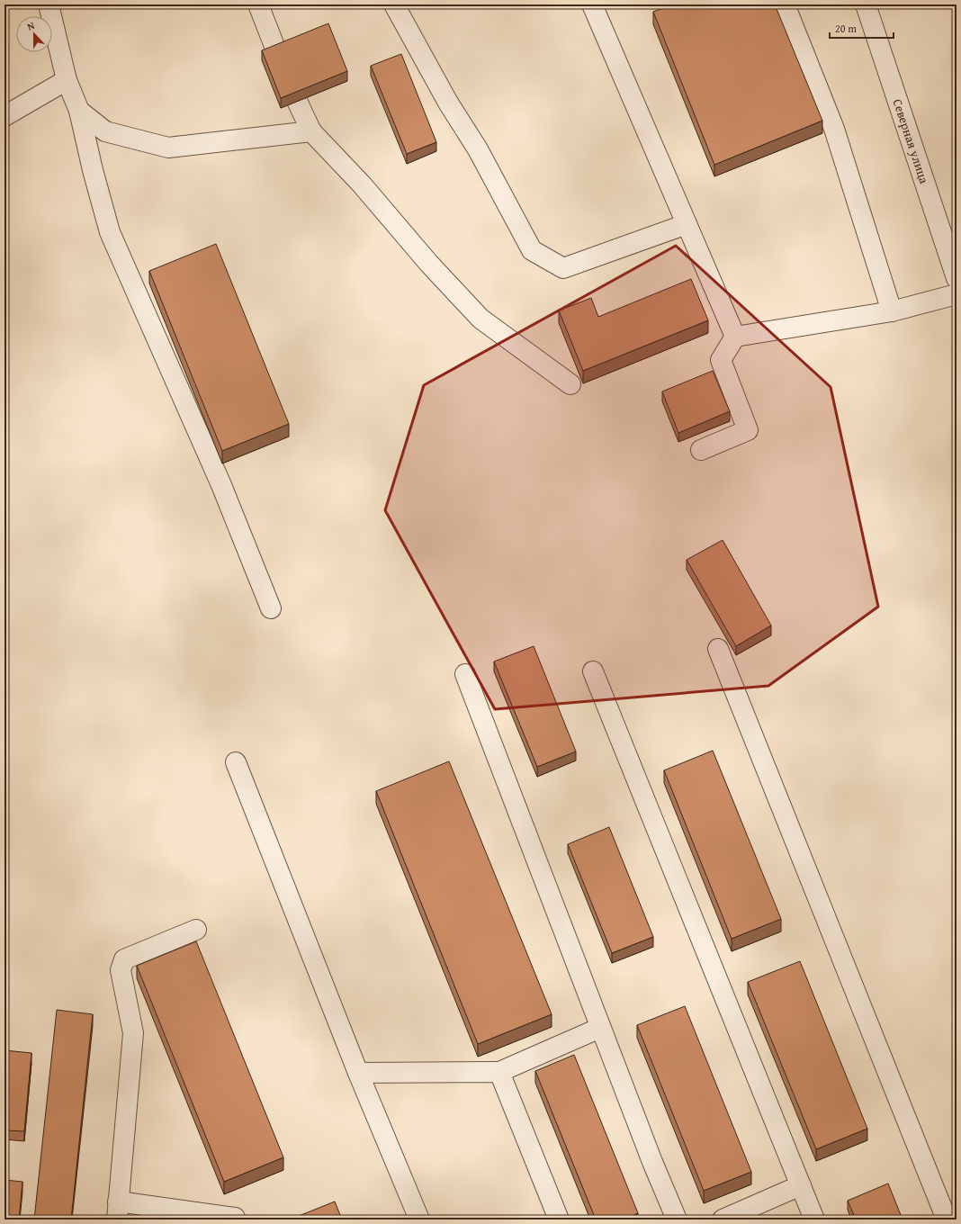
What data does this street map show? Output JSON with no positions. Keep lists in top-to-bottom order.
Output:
{
  "streets": {
    "street": ["Северная улица"]
  },
  "scale_bar": "20 m",
  "north": "top"
}
